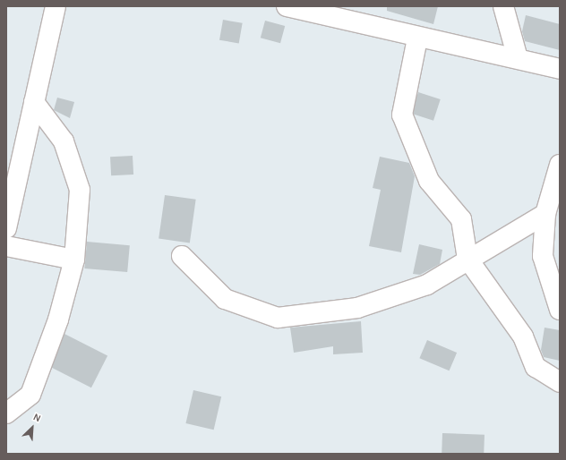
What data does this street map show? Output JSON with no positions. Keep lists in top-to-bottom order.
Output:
{
  "north": "top right"
}
